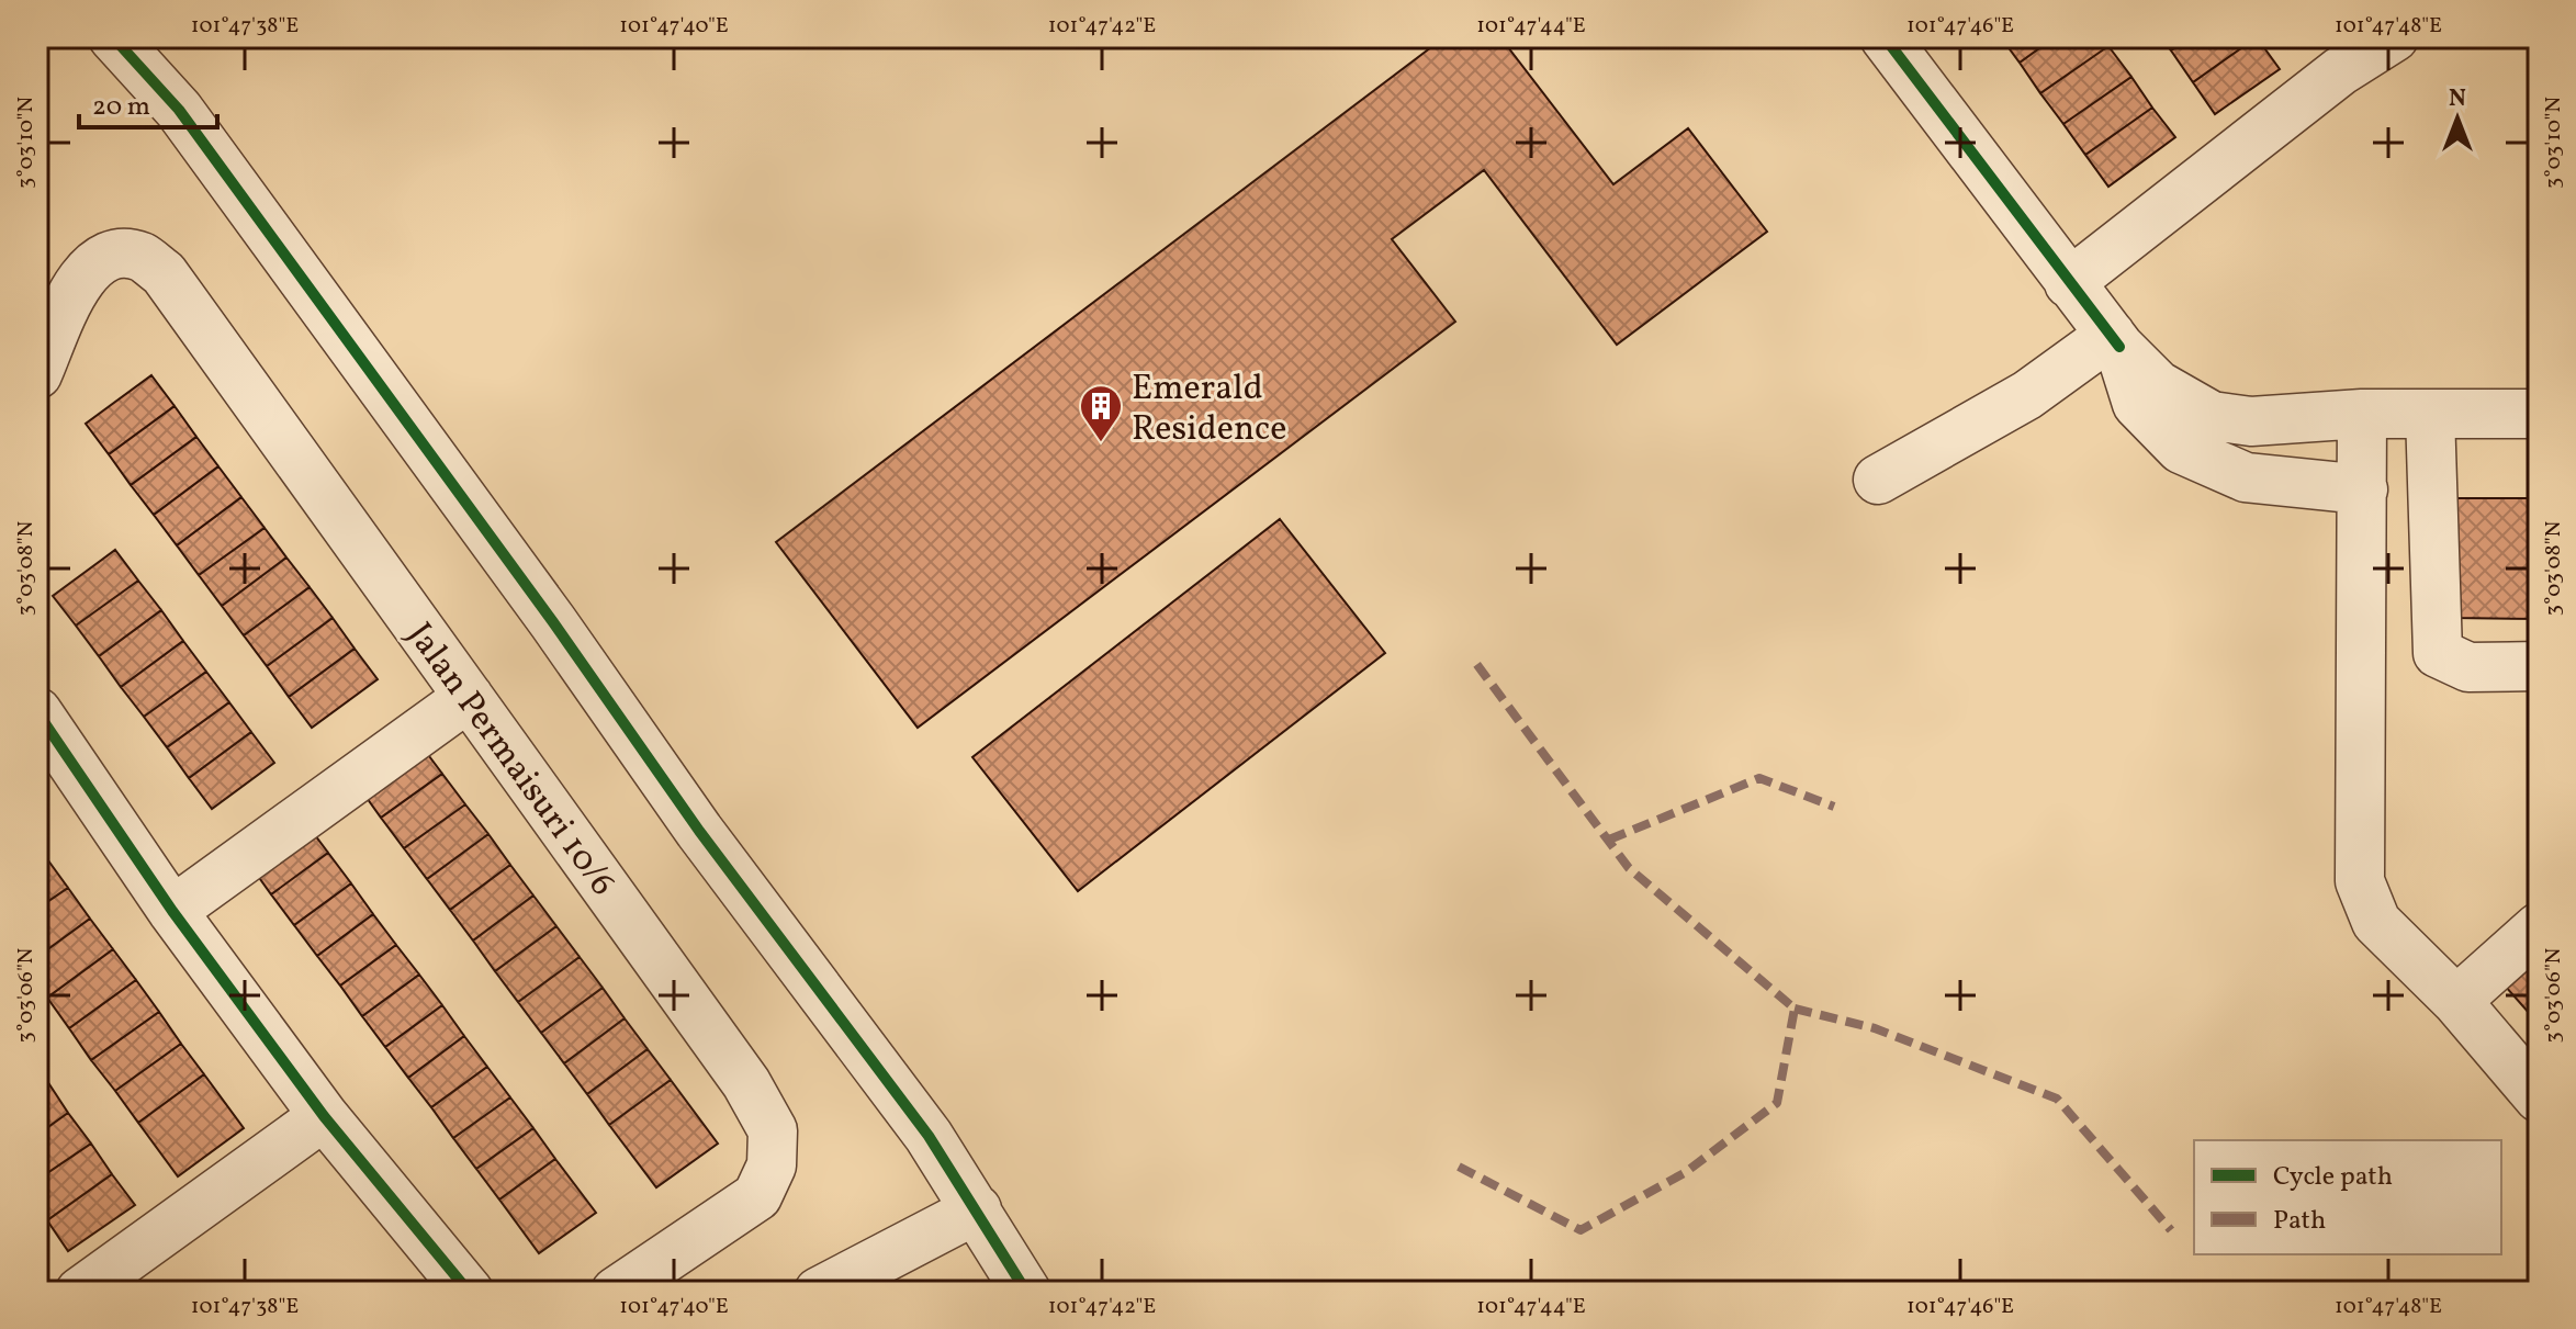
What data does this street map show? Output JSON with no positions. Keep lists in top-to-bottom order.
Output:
{
  "streets": {
    "street": ["Jalan Permaisuri 10/6"]
  },
  "places": {
    "building": ["Emerald Residence"]
  },
  "legend": ["Cycle path", "Path"],
  "scale_bar": "20 m",
  "north": "top",
  "coordinates": [
    "101°47'38\"E",
    "101°47'40\"E",
    "101°47'42\"E",
    "101°47'44\"E",
    "101°47'46\"E",
    "101°47'48\"E",
    "3°03'10\"N",
    "3°03'08\"N",
    "3°03'06\"N"
  ]
}
